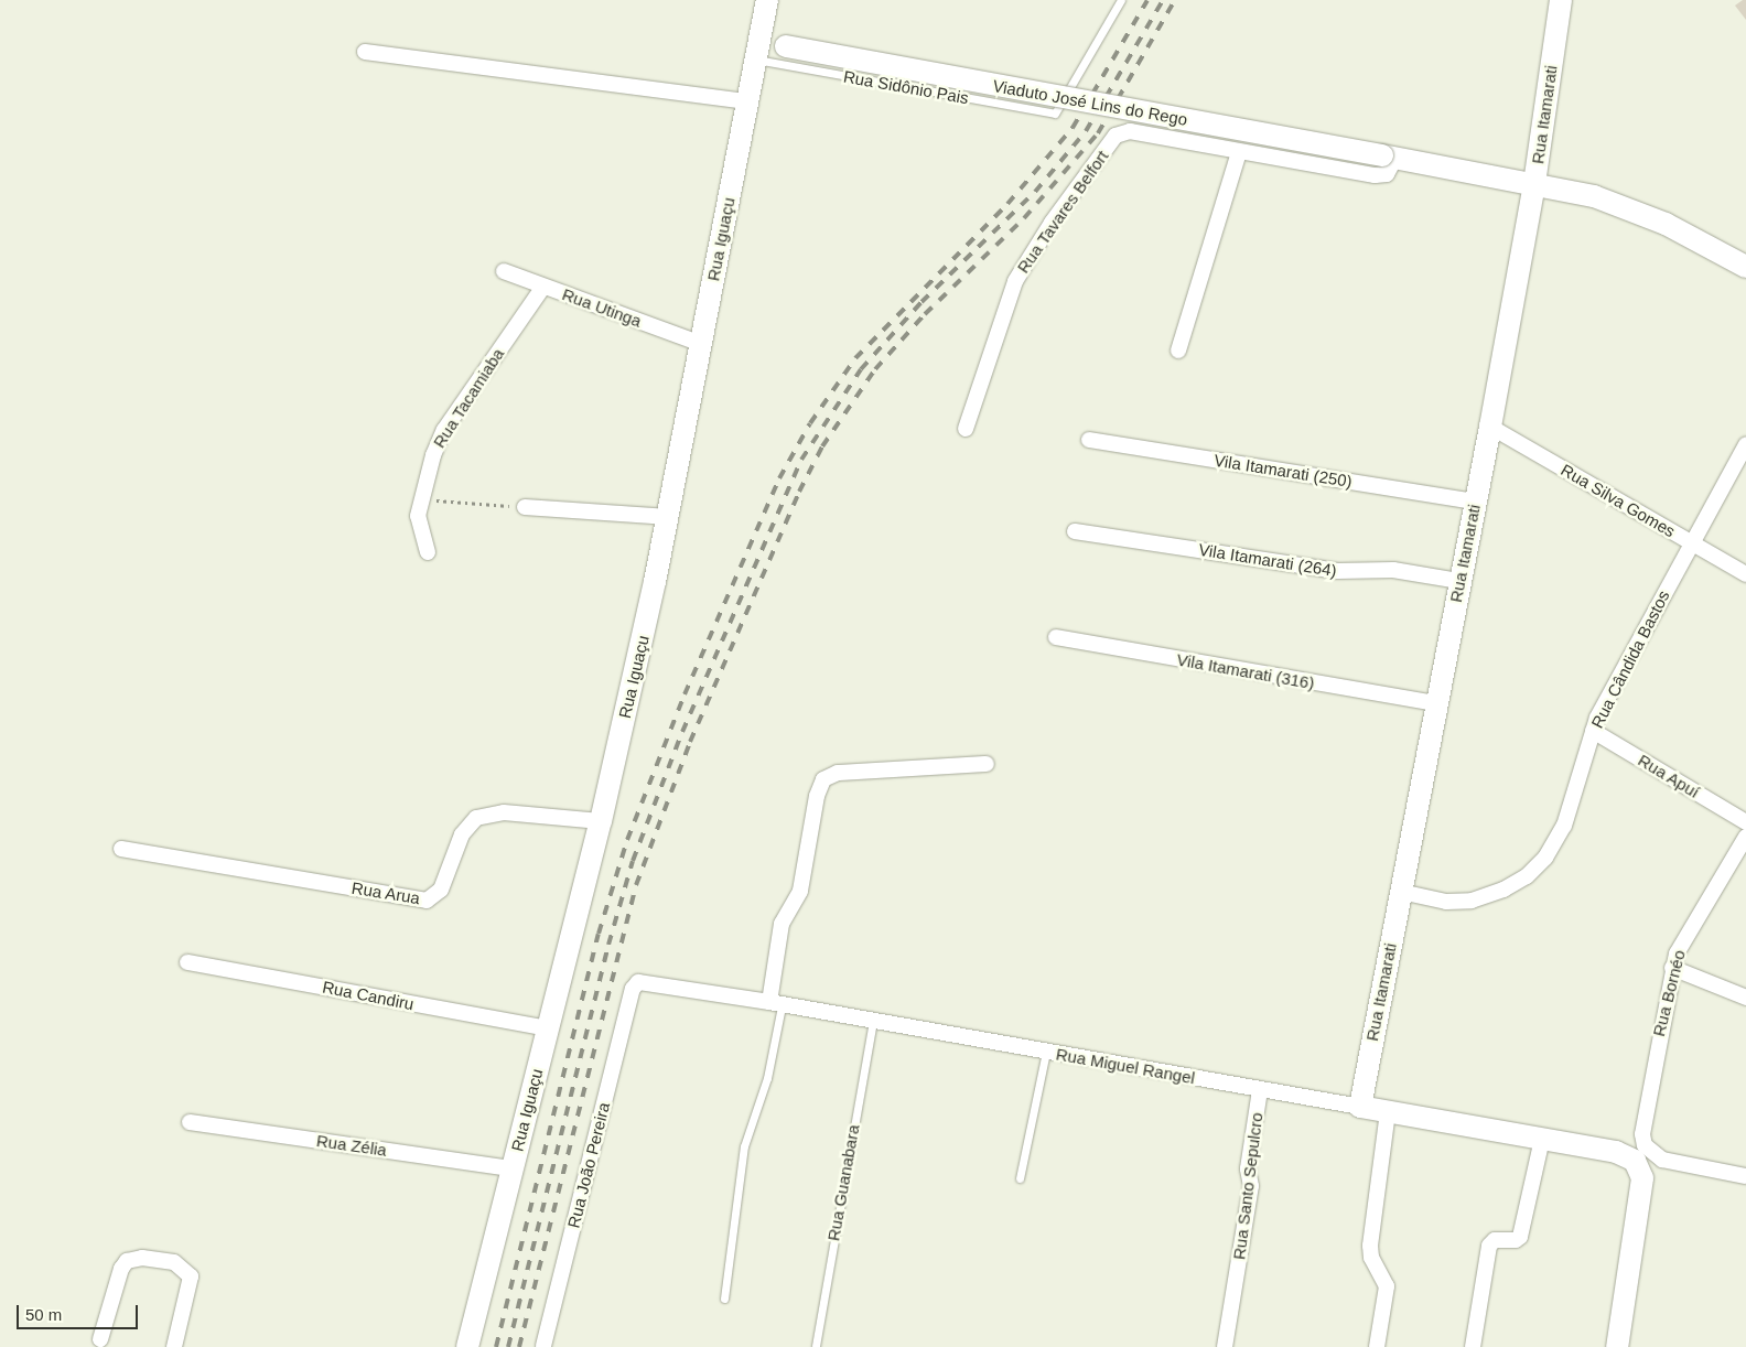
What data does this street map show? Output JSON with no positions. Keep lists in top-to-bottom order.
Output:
{
  "streets": {
    "main road": [
      "Viaduto José Lins do Rego",
      "Rua Itamarati",
      "Rua Iguaçu",
      "Rua Miguel Rangel"
    ],
    "street": [
      "Rua Tavares Belfort",
      "Rua Utinga",
      "Rua Tacamiaba",
      "Vila Itamarati (250)",
      "Rua Silva Gomes",
      "Vila Itamarati (264)",
      "Rua Cândida Bastos",
      "Vila Itamarati (316)",
      "Rua Apuí",
      "Rua Arua",
      "Rua Bornéo",
      "Rua Candiru",
      "Rua Zélia",
      "Rua João Pereira",
      "Rua Santo Sepulcro"
    ],
    "lane": ["Rua Sidônio Pais", "Rua Guanabara"]
  },
  "crossings": [
    ["Rua Sidônio Pais", "Viaduto José Lins do Rego"],
    ["Rua Sidônio Pais", "Rua Iguaçu"],
    ["Viaduto José Lins do Rego", "Rua Itamarati"],
    ["Viaduto José Lins do Rego", "Rua Iguaçu"],
    ["Rua Itamarati", "Vila Itamarati (250)"],
    ["Rua Itamarati", "Rua Silva Gomes"],
    ["Rua Itamarati", "Vila Itamarati (264)"],
    ["Rua Itamarati", "Rua Cândida Bastos"],
    ["Rua Itamarati", "Vila Itamarati (316)"],
    ["Rua Itamarati", "Rua Miguel Rangel"],
    ["Rua Iguaçu", "Rua Utinga"],
    ["Rua Iguaçu", "Rua Arua"],
    ["Rua Iguaçu", "Rua Candiru"],
    ["Rua Iguaçu", "Rua Zélia"],
    ["Rua Utinga", "Rua Tacamiaba"],
    ["Rua Silva Gomes", "Rua Cândida Bastos"],
    ["Rua Cândida Bastos", "Rua Apuí"],
    ["Rua Miguel Rangel", "Rua João Pereira"],
    ["Rua Miguel Rangel", "Rua Guanabara"],
    ["Rua Miguel Rangel", "Rua Santo Sepulcro"]
  ],
  "scale_bar": "50 m"
}
